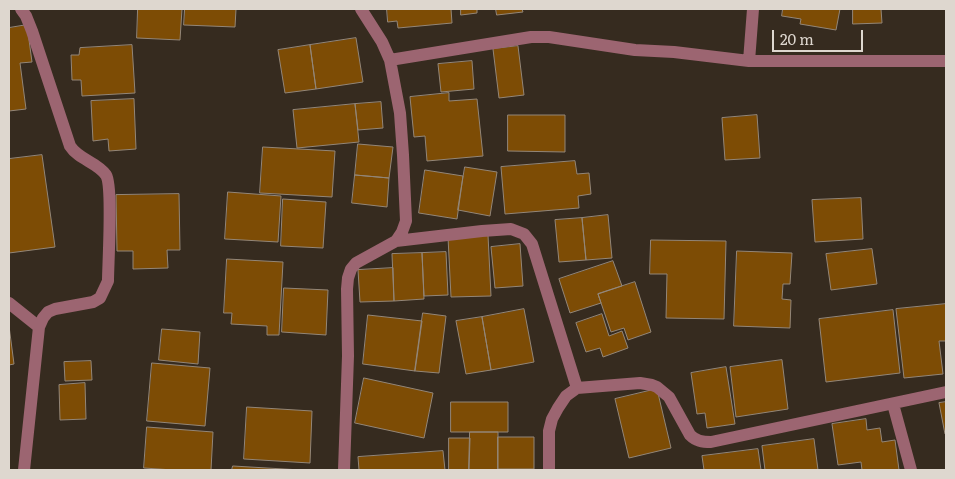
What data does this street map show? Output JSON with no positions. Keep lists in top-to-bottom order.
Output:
{
  "scale_bar": "20 m"
}
